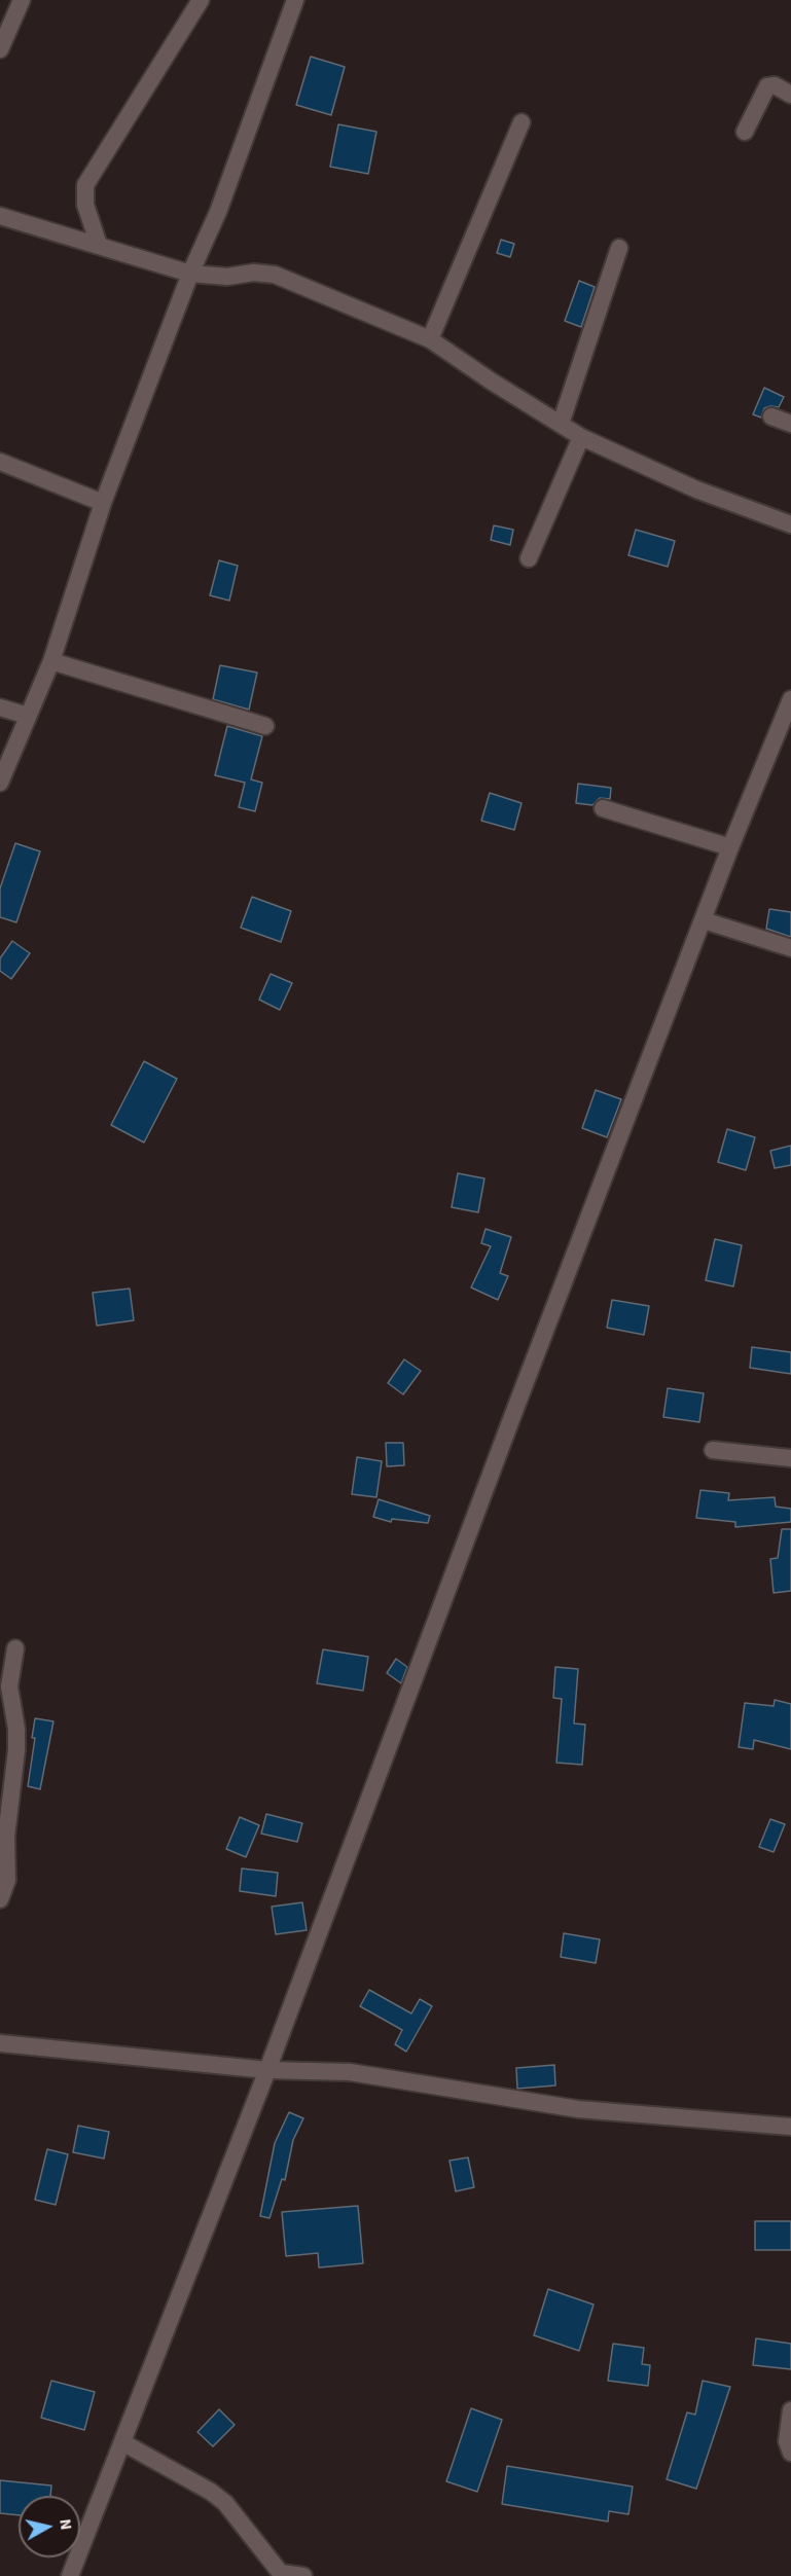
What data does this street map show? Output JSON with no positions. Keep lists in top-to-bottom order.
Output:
{
  "north": "right"
}
